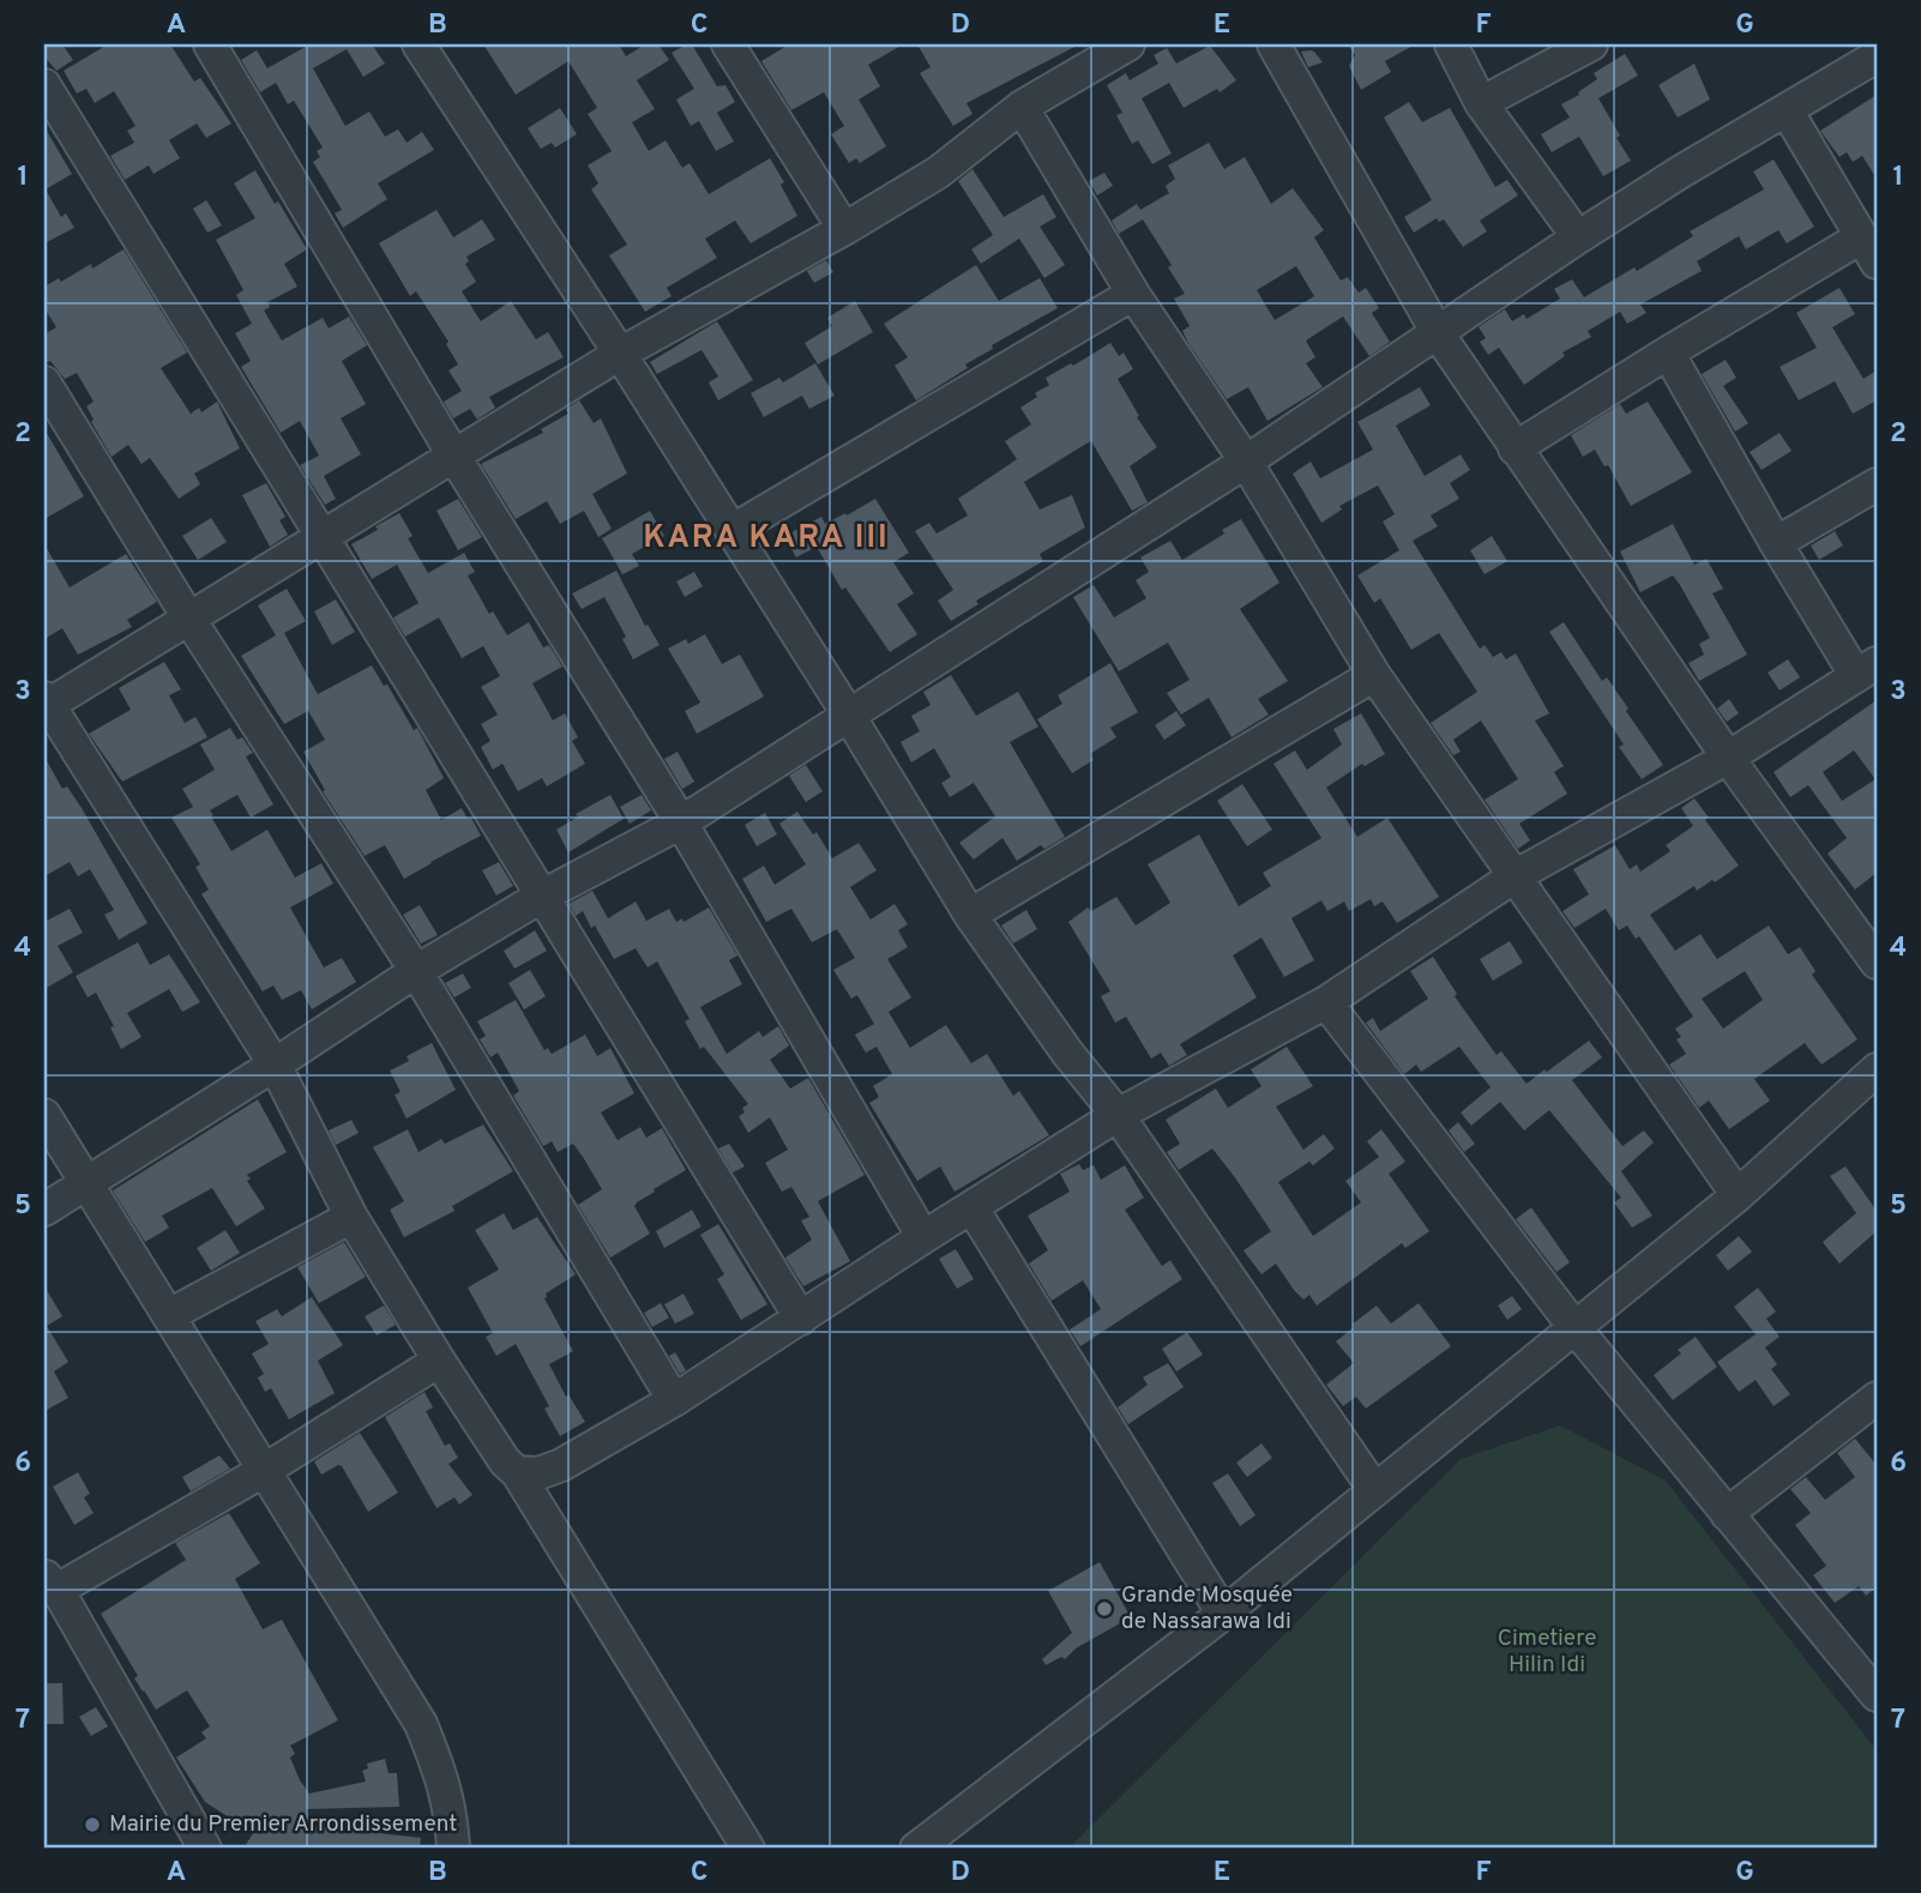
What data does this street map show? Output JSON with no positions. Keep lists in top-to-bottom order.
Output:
{
  "districts": ["KARA KARA III"],
  "parks": ["Cimetiere Hilin Idi"],
  "places": ["Grande Mosquée de Nassarawa Idi", "Mairie du Premier Arrondissement"],
  "grid": {
    "columns": [
      "A",
      "B",
      "C",
      "D",
      "E",
      "F",
      "G"
    ],
    "rows": [
      "1",
      "2",
      "3",
      "4",
      "5",
      "6",
      "7"
    ]
  }
}
